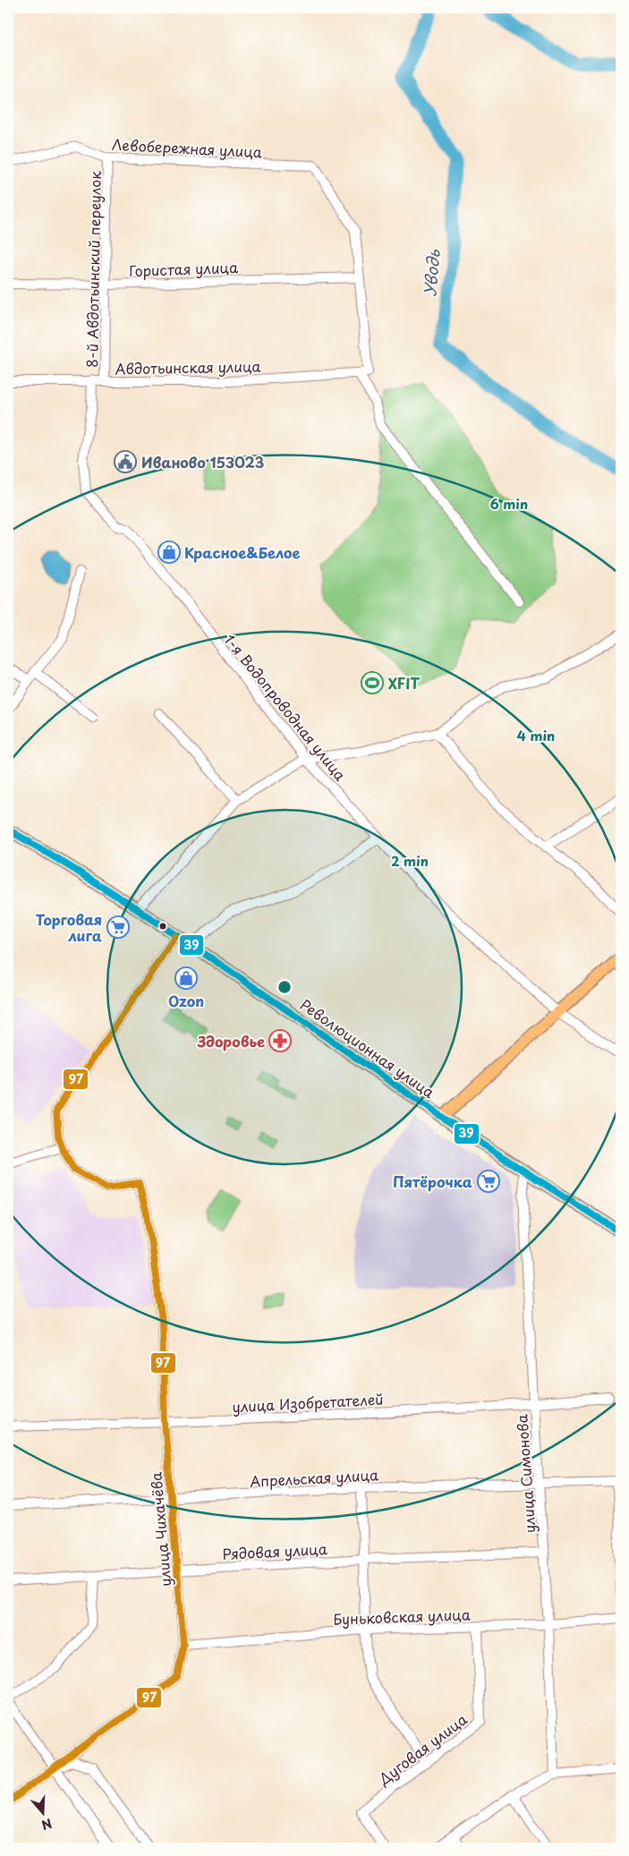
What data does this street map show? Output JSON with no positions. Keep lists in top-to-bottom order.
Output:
{
  "streets": {
    "main road": ["Революционная улица"],
    "street": [
      "Левобережная улица",
      "Гористая улица",
      "8-й Авдотьинский переулок",
      "Авдотьинская улица",
      "1-я Водопроводная улица",
      "улица Изобретателей",
      "улица Симонова",
      "Апрельская улица",
      "улица Чихачёва",
      "Рядовая улица",
      "Буньковская улица",
      "Дуговая улица"
    ]
  },
  "crossings": [
    ["Левобережная улица", "Гористая улица"],
    ["Левобережная улица", "8-й Авдотьинский переулок"],
    ["Гористая улица", "8-й Авдотьинский переулок"],
    ["8-й Авдотьинский переулок", "Авдотьинская улица"],
    ["Авдотьинская улица", "1-я Водопроводная улица"],
    ["Революционная улица", "улица Симонова"],
    ["улица Изобретателей", "улица Симонова"],
    ["улица Изобретателей", "улица Чихачёва"],
    ["улица Симонова", "Апрельская улица"],
    ["улица Симонова", "Рядовая улица"],
    ["улица Симонова", "Буньковская улица"],
    ["Апрельская улица", "улица Чихачёва"],
    ["улица Чихачёва", "Рядовая улица"],
    ["улица Чихачёва", "Буньковская улица"],
    ["Буньковская улица", "Дуговая улица"]
  ],
  "water": ["Уводь"],
  "places": {
    "public building": ["Иваново 153023"],
    "shop": ["Красное&Белое", "Ozon"],
    "sports": ["XFIT"],
    "supermarket": ["Торговая лига", "Пятёрочка"],
    "pharmacy": ["Здоровье"]
  },
  "lines": ["transit line 39", "transit line 97"],
  "north": "bottom",
  "rings": ["6 min", "4 min", "2 min"]
}
